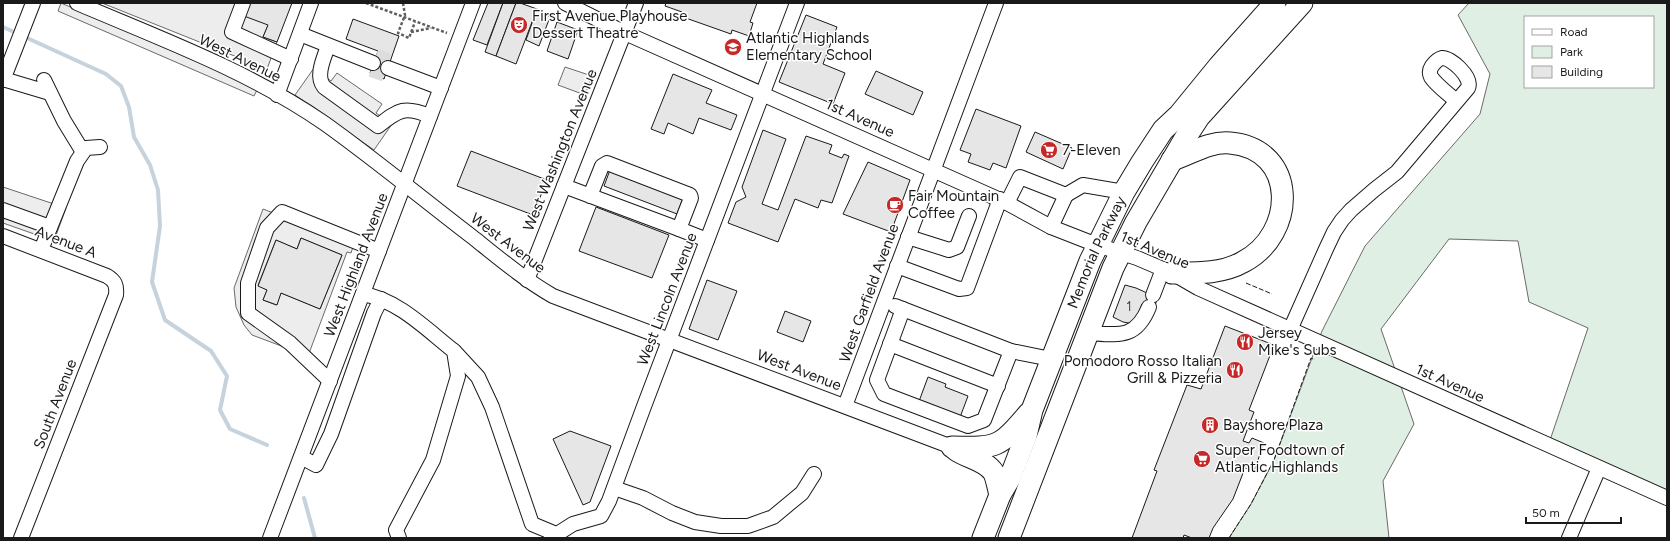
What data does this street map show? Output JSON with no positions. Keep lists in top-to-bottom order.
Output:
{
  "streets": {
    "highway": ["Memorial Parkway"],
    "street": [
      "West Avenue",
      "1st Avenue",
      "West Washington Avenue",
      "Avenue A",
      "West Highland Avenue",
      "West Garfield Avenue",
      "West Lincoln Avenue",
      "South Avenue"
    ]
  },
  "crossings": [
    ["West Avenue", "West Washington Avenue"],
    ["West Avenue", "West Highland Avenue"],
    ["West Avenue", "West Garfield Avenue"],
    ["West Avenue", "West Lincoln Avenue"],
    ["1st Avenue", "West Washington Avenue"],
    ["1st Avenue", "Memorial Parkway"],
    ["1st Avenue", "West Garfield Avenue"],
    ["1st Avenue", "West Lincoln Avenue"],
    ["Avenue A", "South Avenue"]
  ],
  "places": {
    "theatre": ["First Avenue Playhouse Dessert Theatre"],
    "school or university": ["Atlantic Highlands Elementary School"],
    "supermarket": ["7-Eleven", "Super Foodtown of Atlantic Highlands"],
    "cafe": ["Fair Mountain Coffee"],
    "restaurant": ["Jersey Mike's Subs", "Pomodoro Rosso Italian Grill & Pizzeria"],
    "building": ["Bayshore Plaza"]
  },
  "house_numbers": ["1"],
  "legend": ["Road", "Park", "Building"],
  "scale_bar": "50 m"
}
